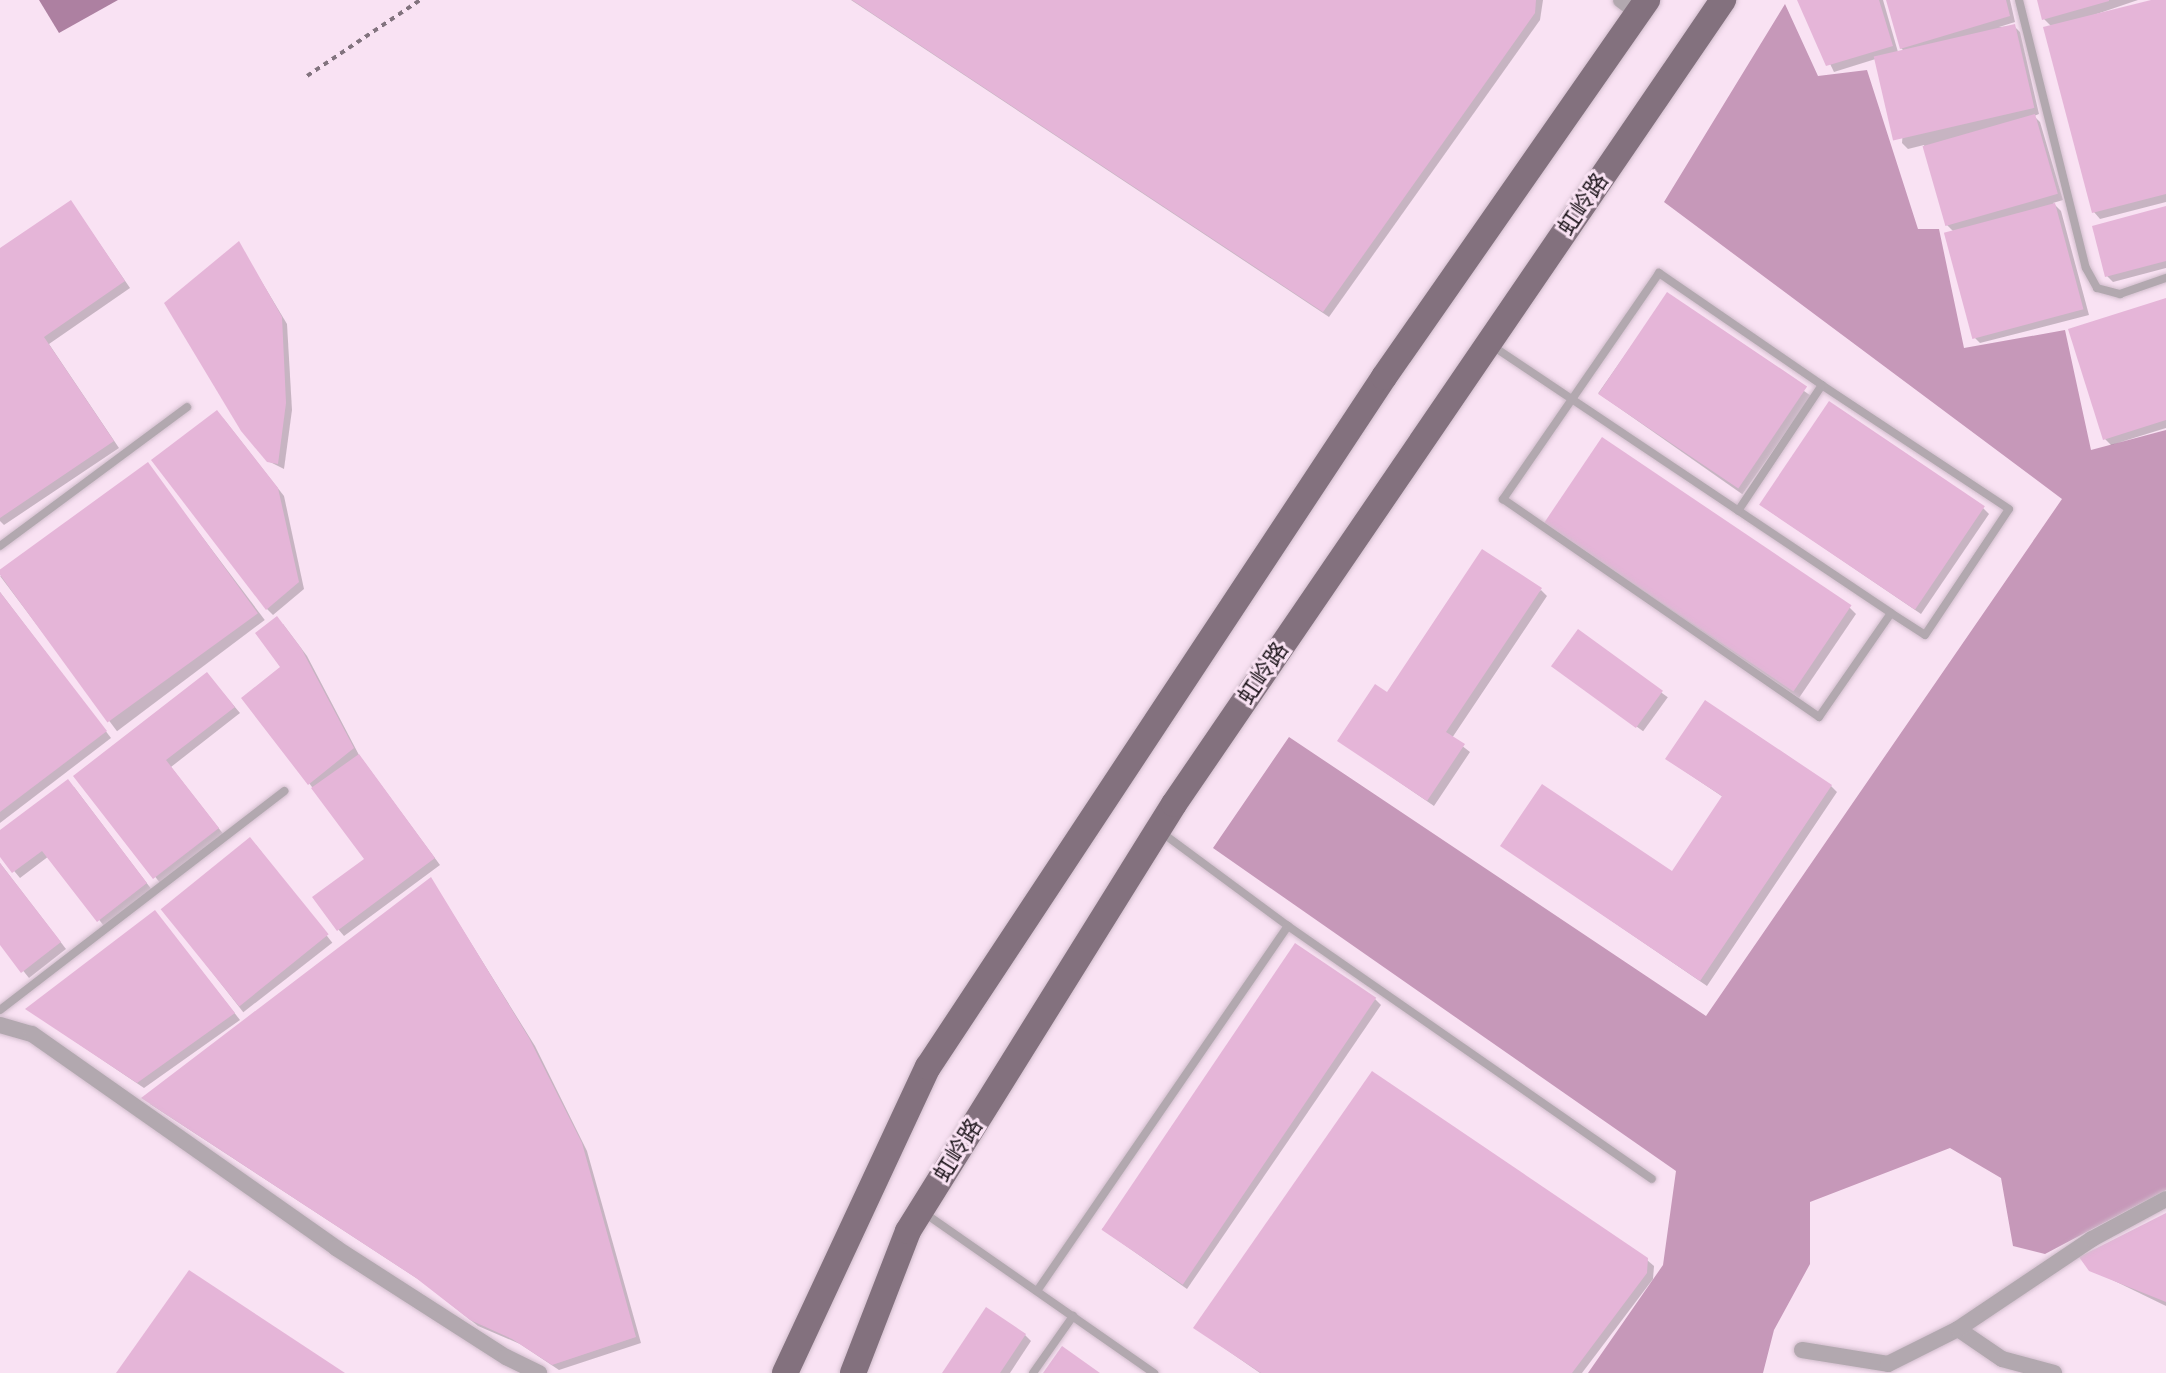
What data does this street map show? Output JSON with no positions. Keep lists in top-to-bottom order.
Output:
{
  "streets": {
    "main road": ["虹岭路"]
  }
}
